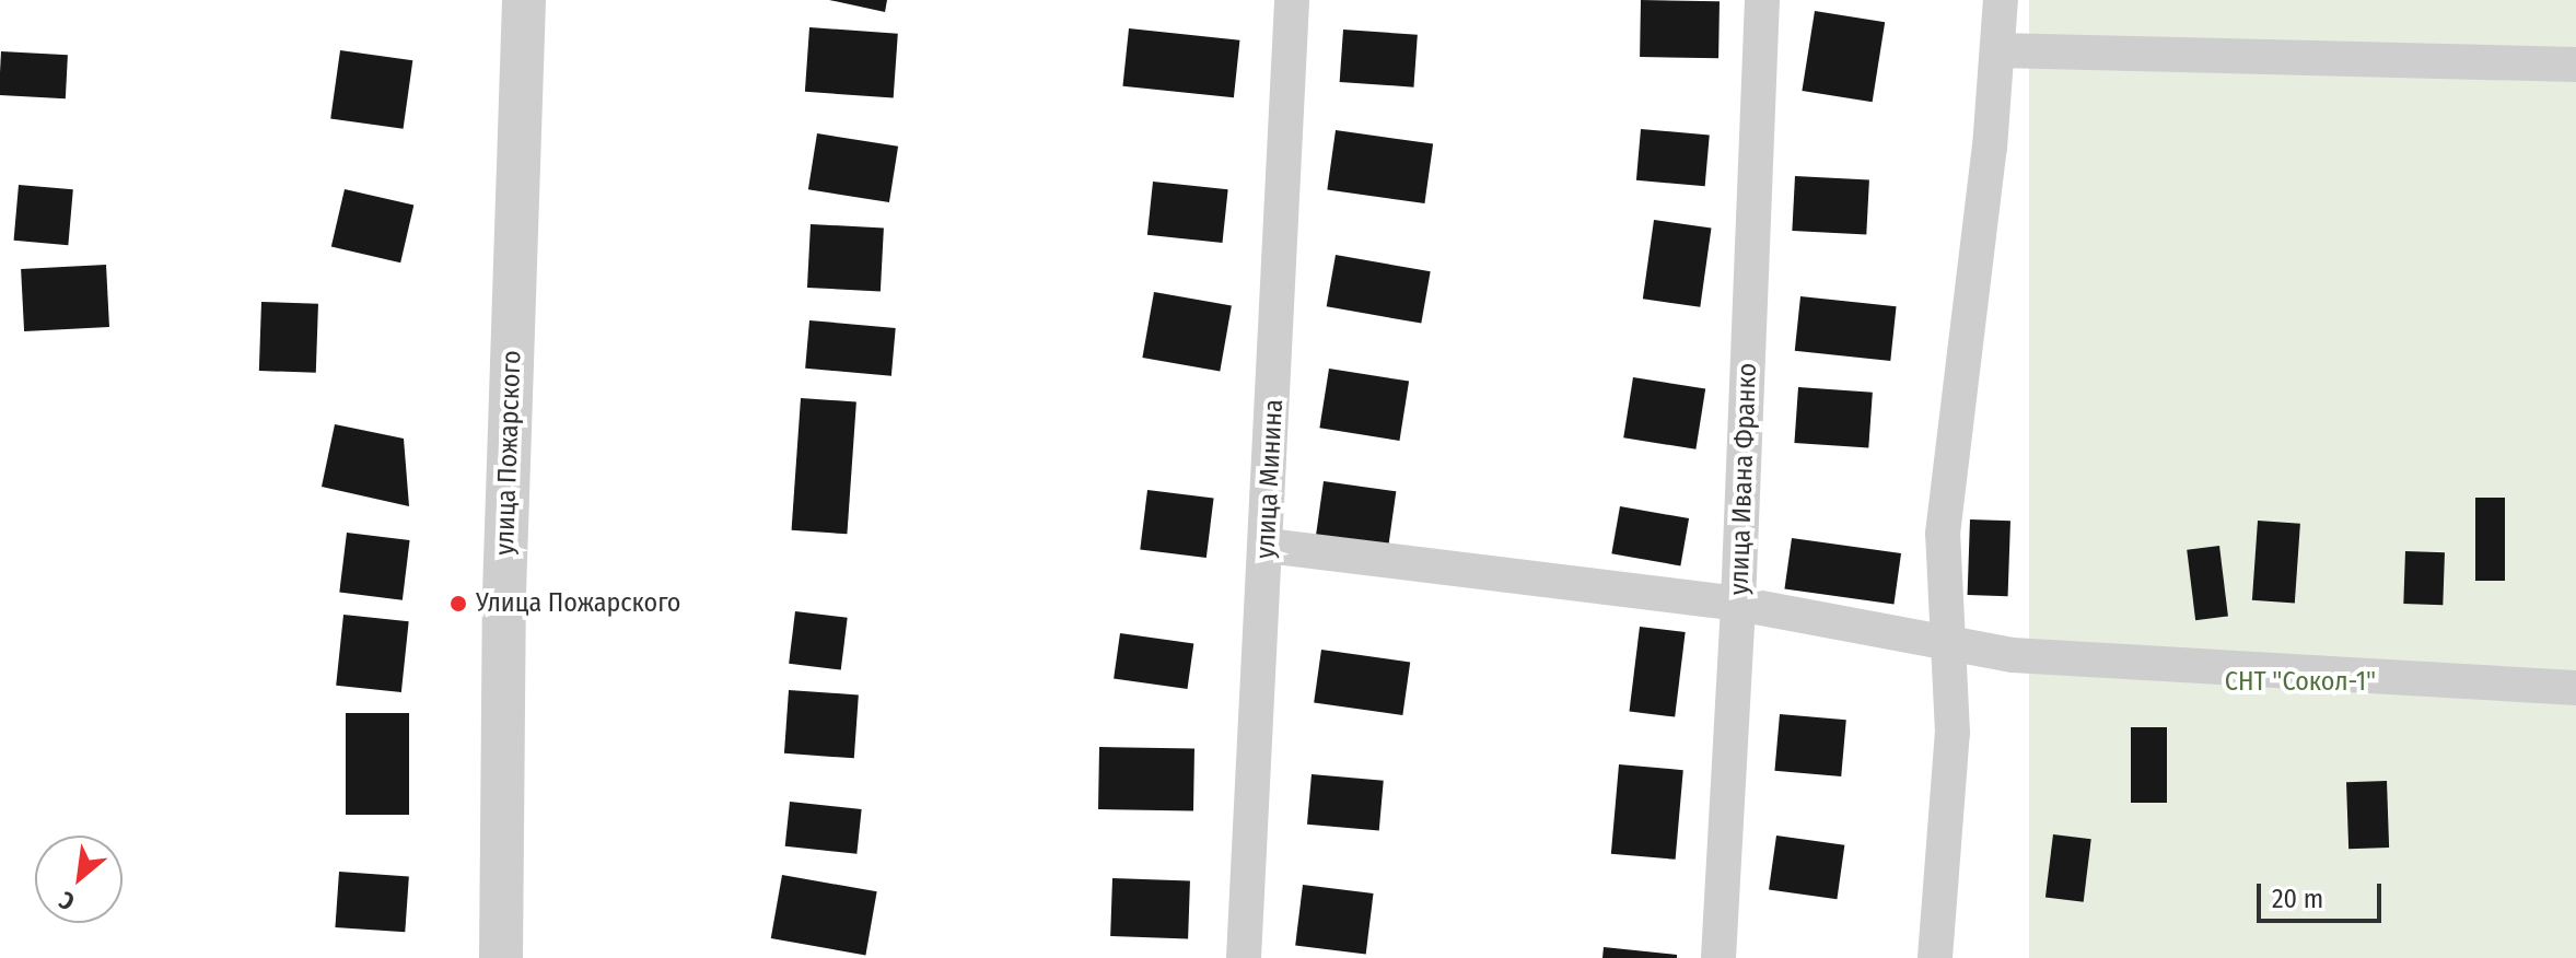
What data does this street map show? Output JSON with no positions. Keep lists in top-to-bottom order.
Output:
{
  "streets": {
    "street": ["улица Пожарского", "улица Минина", "улица Ивана Франко"]
  },
  "parks": ["СНТ \"Сокол-1\""],
  "places": ["Улица Пожарского"],
  "scale_bar": "20 m",
  "north": "bottom left"
}
